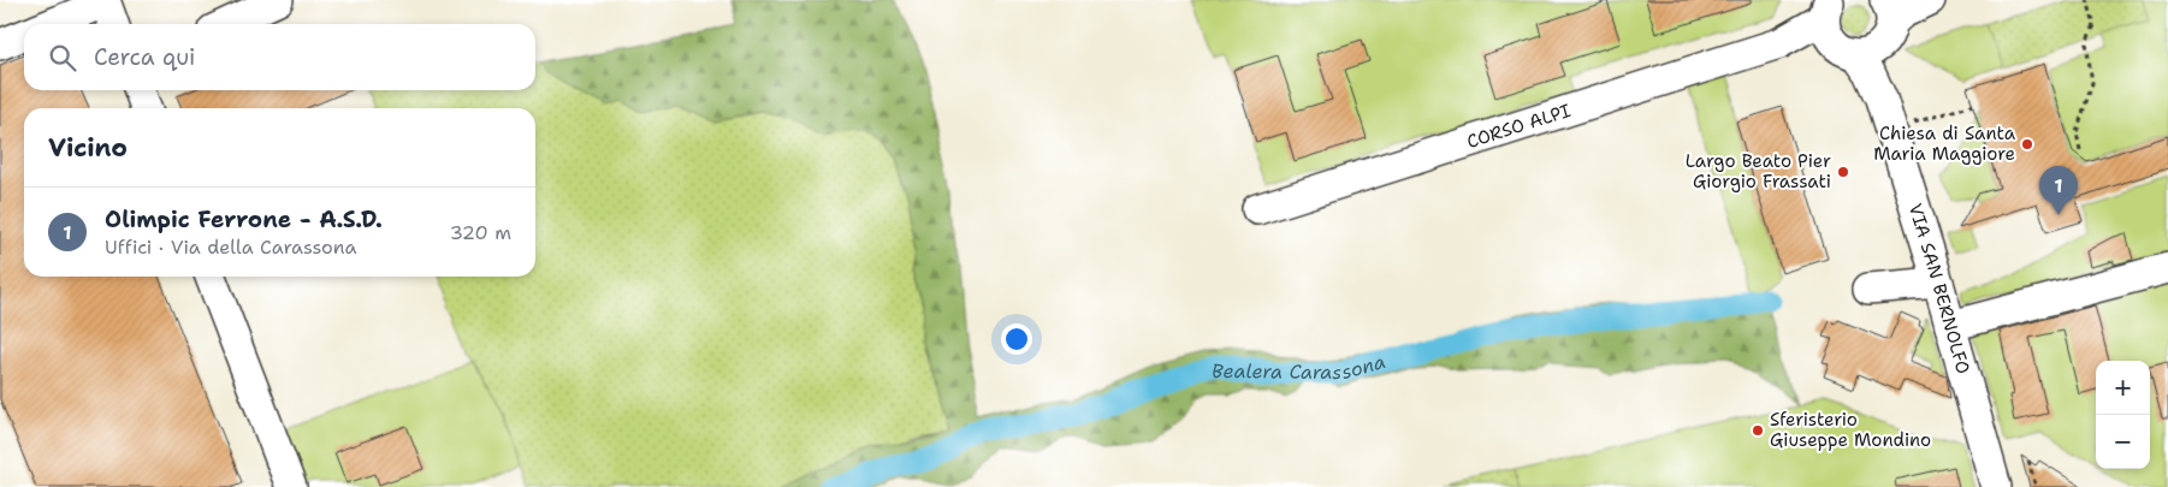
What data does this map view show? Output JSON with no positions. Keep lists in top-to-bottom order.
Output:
{
  "streets": {
    "street": ["CORSO ALPI", "VIA SAN BERNOLFO"]
  },
  "crossings": [
    ["CORSO ALPI", "VIA SAN BERNOLFO"]
  ],
  "water": ["Bealera Carassona"],
  "places": ["Chiesa di Santa Maria Maggiore", "Largo Beato Pier Giorgio Frassati", "Sferisterio Giuseppe Mondino"],
  "page": {
    "search": "Cerca qui",
    "heading": "Vicino",
    "pins": "1",
    "list": [
      {
        "mark": "1",
        "name": "Olimpic Ferrone - A.S.D.",
        "note": "Uffici · Via della Carassona",
        "value": "320 m"
      }
    ],
    "map_buttons": ["+", "−"]
  }
}
